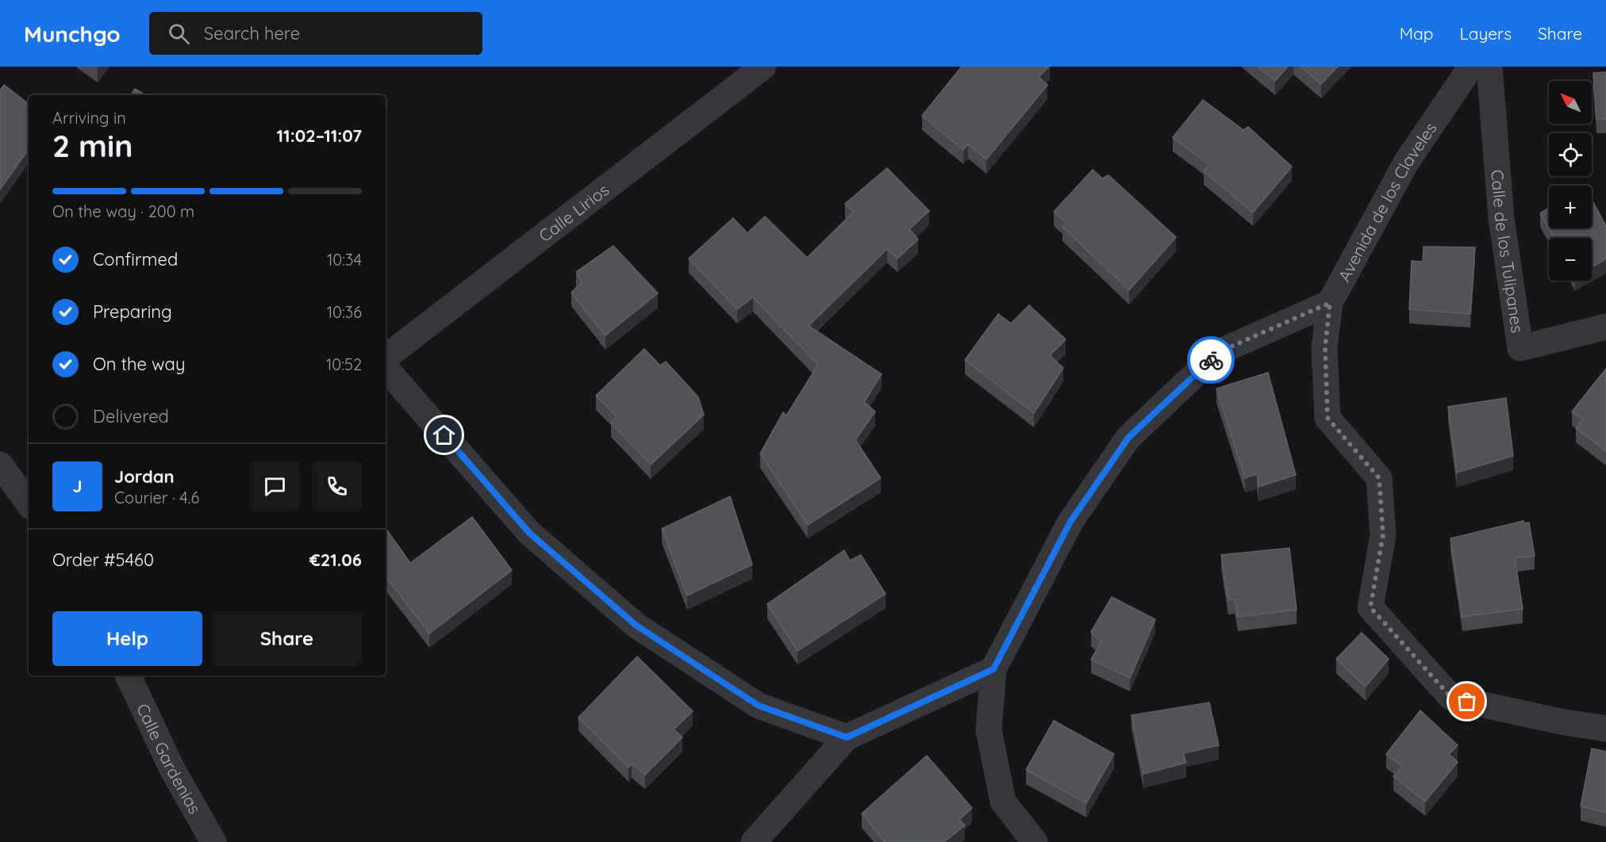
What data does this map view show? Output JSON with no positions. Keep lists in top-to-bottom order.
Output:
{
  "streets": {
    "street": [
      "Avenida de los Claveles",
      "Calle Lirios",
      "Calle de los Tulipanes",
      "Calle Gardenias"
    ]
  },
  "north": "top left",
  "page": {
    "header": "Munchgo",
    "search": "Search here",
    "nav": ["Map", "Layers", "Share"],
    "map_buttons": ["+", "−"],
    "heading": ["2 min", "Arriving in", "11:02–11:07"],
    "panel": [
      "Jordan",
      "Courier · 4.6",
      "Order #5460",
      "€21.06"
    ],
    "bar": "On the way · 200 m",
    "list": [
      ["Confirmed", "10:34"],
      ["Preparing", "10:36"],
      ["On the way", "10:52"],
      "Delivered"
    ],
    "round": "J",
    "buttons": ["Help", "Share"]
  }
}
